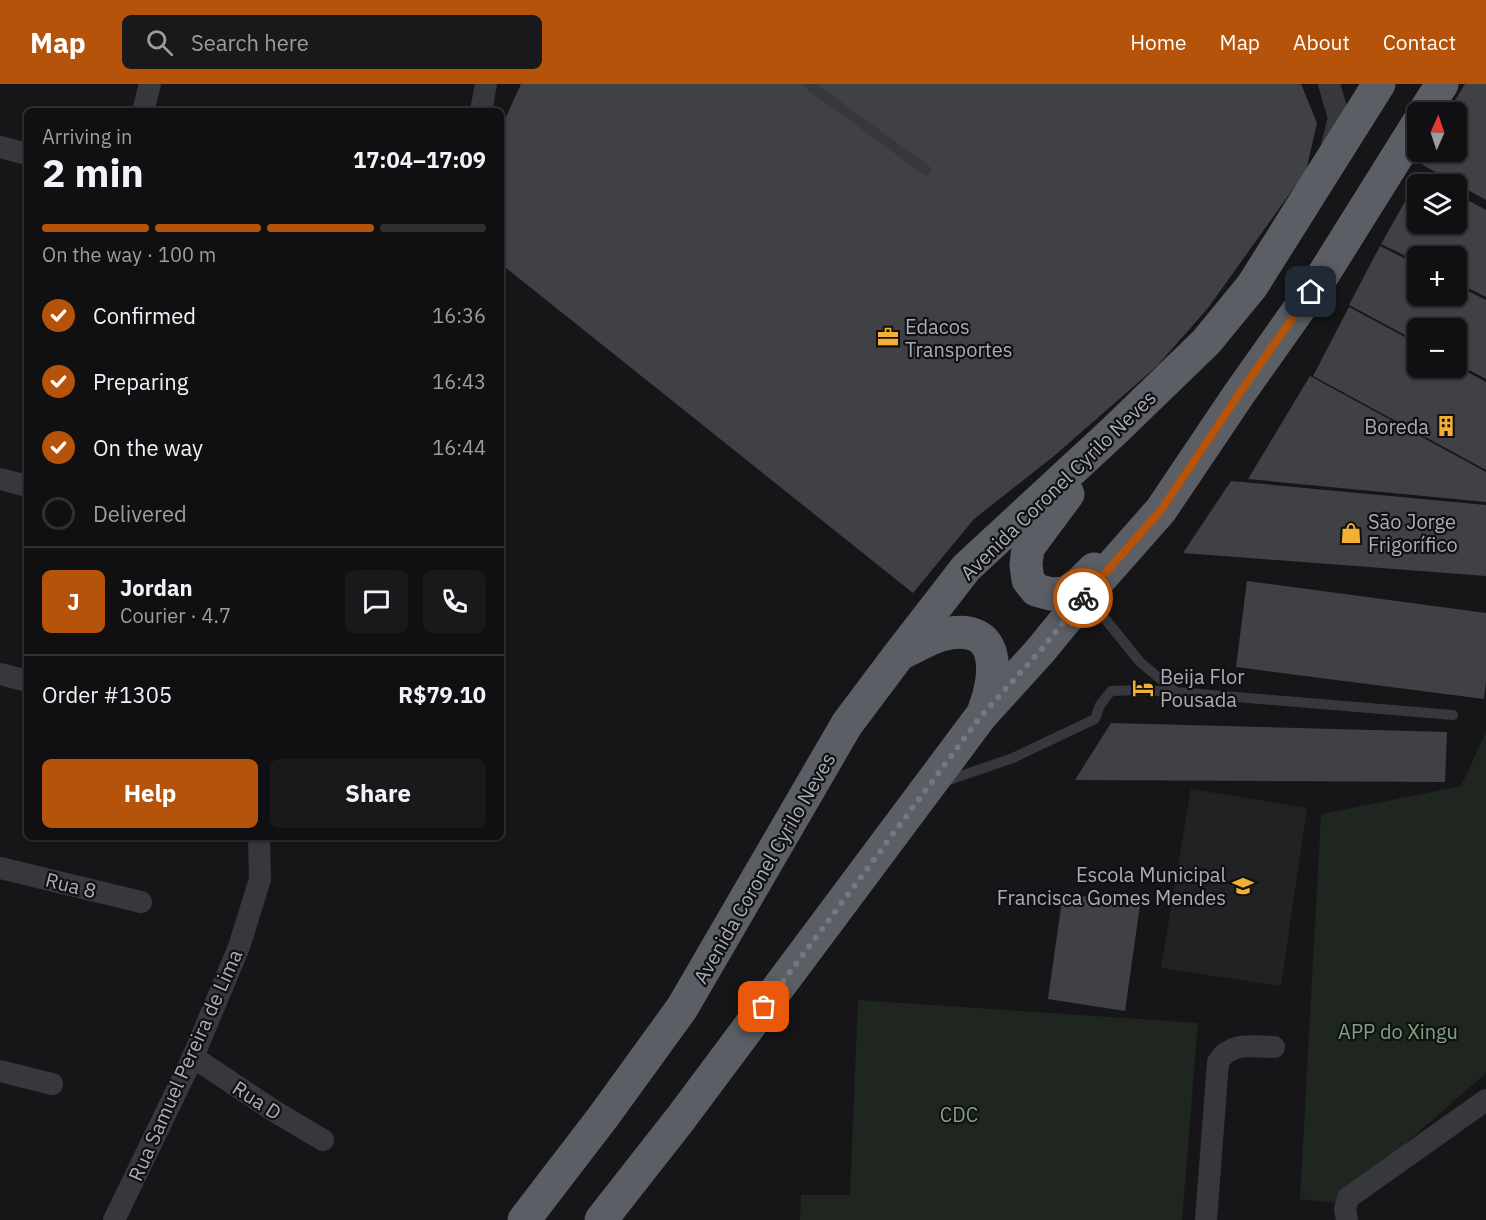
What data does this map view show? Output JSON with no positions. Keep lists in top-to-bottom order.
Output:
{
  "streets": {
    "highway": ["Avenida Coronel Cyrilo Neves"],
    "street": ["Rua 8", "Rua Samuel Pereira de Lima", "Rua D"]
  },
  "crossings": [
    ["Rua Samuel Pereira de Lima", "Rua D"]
  ],
  "parks": ["APP do Xingu", "CDC"],
  "places": {
    "office": ["Edacos Transportes"],
    "building": ["Boreda"],
    "shop": ["São Jorge Frigorífico"],
    "hotel": ["Beija Flor Pousada"],
    "school or university": ["Escola Municipal Francisca Gomes Mendes"]
  },
  "north": "top",
  "page": {
    "header": "Map",
    "search": "Search here",
    "nav": [
      "Home",
      "Map",
      "About",
      "Contact"
    ],
    "map_buttons": ["+", "−"],
    "heading": ["2 min", "Arriving in", "17:04–17:09"],
    "panel": [
      "Jordan",
      "Courier · 4.7",
      "Order #1305",
      "R$79.10"
    ],
    "bar": "On the way · 100 m",
    "list": [
      ["Confirmed", "16:36"],
      ["Preparing", "16:43"],
      ["On the way", "16:44"],
      "Delivered"
    ],
    "round": "J",
    "buttons": ["Help", "Share"]
  }
}
